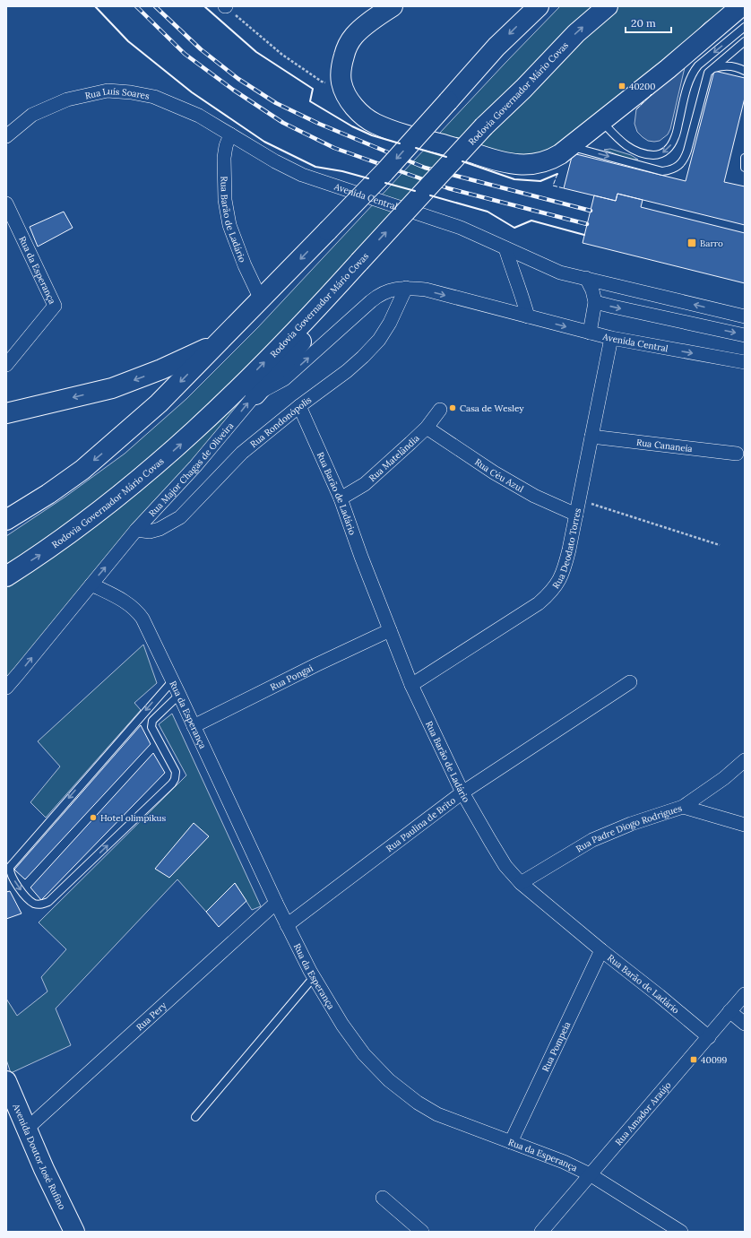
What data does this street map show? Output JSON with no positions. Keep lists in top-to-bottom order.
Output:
{
  "streets": {
    "main road": ["Rodovia Governador Mário Covas", "Avenida Doutor José Rufino"],
    "street": [
      "Rua Luís Soares",
      "Avenida Central",
      "Rua Barão de Ladário",
      "Rua da Esperança",
      "Rua Rondonópolis",
      "Rua Cananeia",
      "Rua Matelândia",
      "Rua Major Chagas de Oliveira",
      "Rua Céu Azul",
      "Rua Deodato Torres",
      "Rua Pongai",
      "Rua Paulina de Brito",
      "Rua Padre Diogo Rodrigues",
      "Rua Pery",
      "Rua Pompeia",
      "Rua Amador Araújo"
    ]
  },
  "crossings": [
    ["Rua Luís Soares", "Avenida Central"],
    ["Rua Luís Soares", "Rua Barão de Ladário"],
    ["Avenida Central", "Rua Barão de Ladário"],
    ["Avenida Central", "Rua Rondonópolis"],
    ["Avenida Central", "Rua Major Chagas de Oliveira"],
    ["Avenida Central", "Rua Deodato Torres"],
    ["Rua Barão de Ladário", "Rua Rondonópolis"],
    ["Rua Barão de Ladário", "Rua Matelândia"],
    ["Rua Barão de Ladário", "Rua Deodato Torres"],
    ["Rua Barão de Ladário", "Rua Pongai"],
    ["Rua Barão de Ladário", "Rua Paulina de Brito"],
    ["Rua Barão de Ladário", "Rua Padre Diogo Rodrigues"],
    ["Rua Barão de Ladário", "Rua Pompeia"],
    ["Rua Barão de Ladário", "Rua Amador Araújo"],
    ["Rua da Esperança", "Rua Major Chagas de Oliveira"],
    ["Rua da Esperança", "Rua Pongai"],
    ["Rua da Esperança", "Rua Paulina de Brito"],
    ["Rua da Esperança", "Rua Pery"],
    ["Rua da Esperança", "Rua Pompeia"],
    ["Rua da Esperança", "Rua Amador Araújo"],
    ["Rua Rondonópolis", "Rua Major Chagas de Oliveira"],
    ["Rua Cananeia", "Rua Deodato Torres"],
    ["Rua Matelândia", "Rua Céu Azul"],
    ["Rua Céu Azul", "Rua Deodato Torres"],
    ["Rua Pery", "Avenida Doutor José Rufino"]
  ],
  "one_way": ["Rua Major Chagas de Oliveira"],
  "places": {
    "transit": ["40200", "Barro", "40099"],
    "other": ["Casa de Wesley", "Hotel olimpikus"]
  },
  "scale_bar": "20 m"
}
